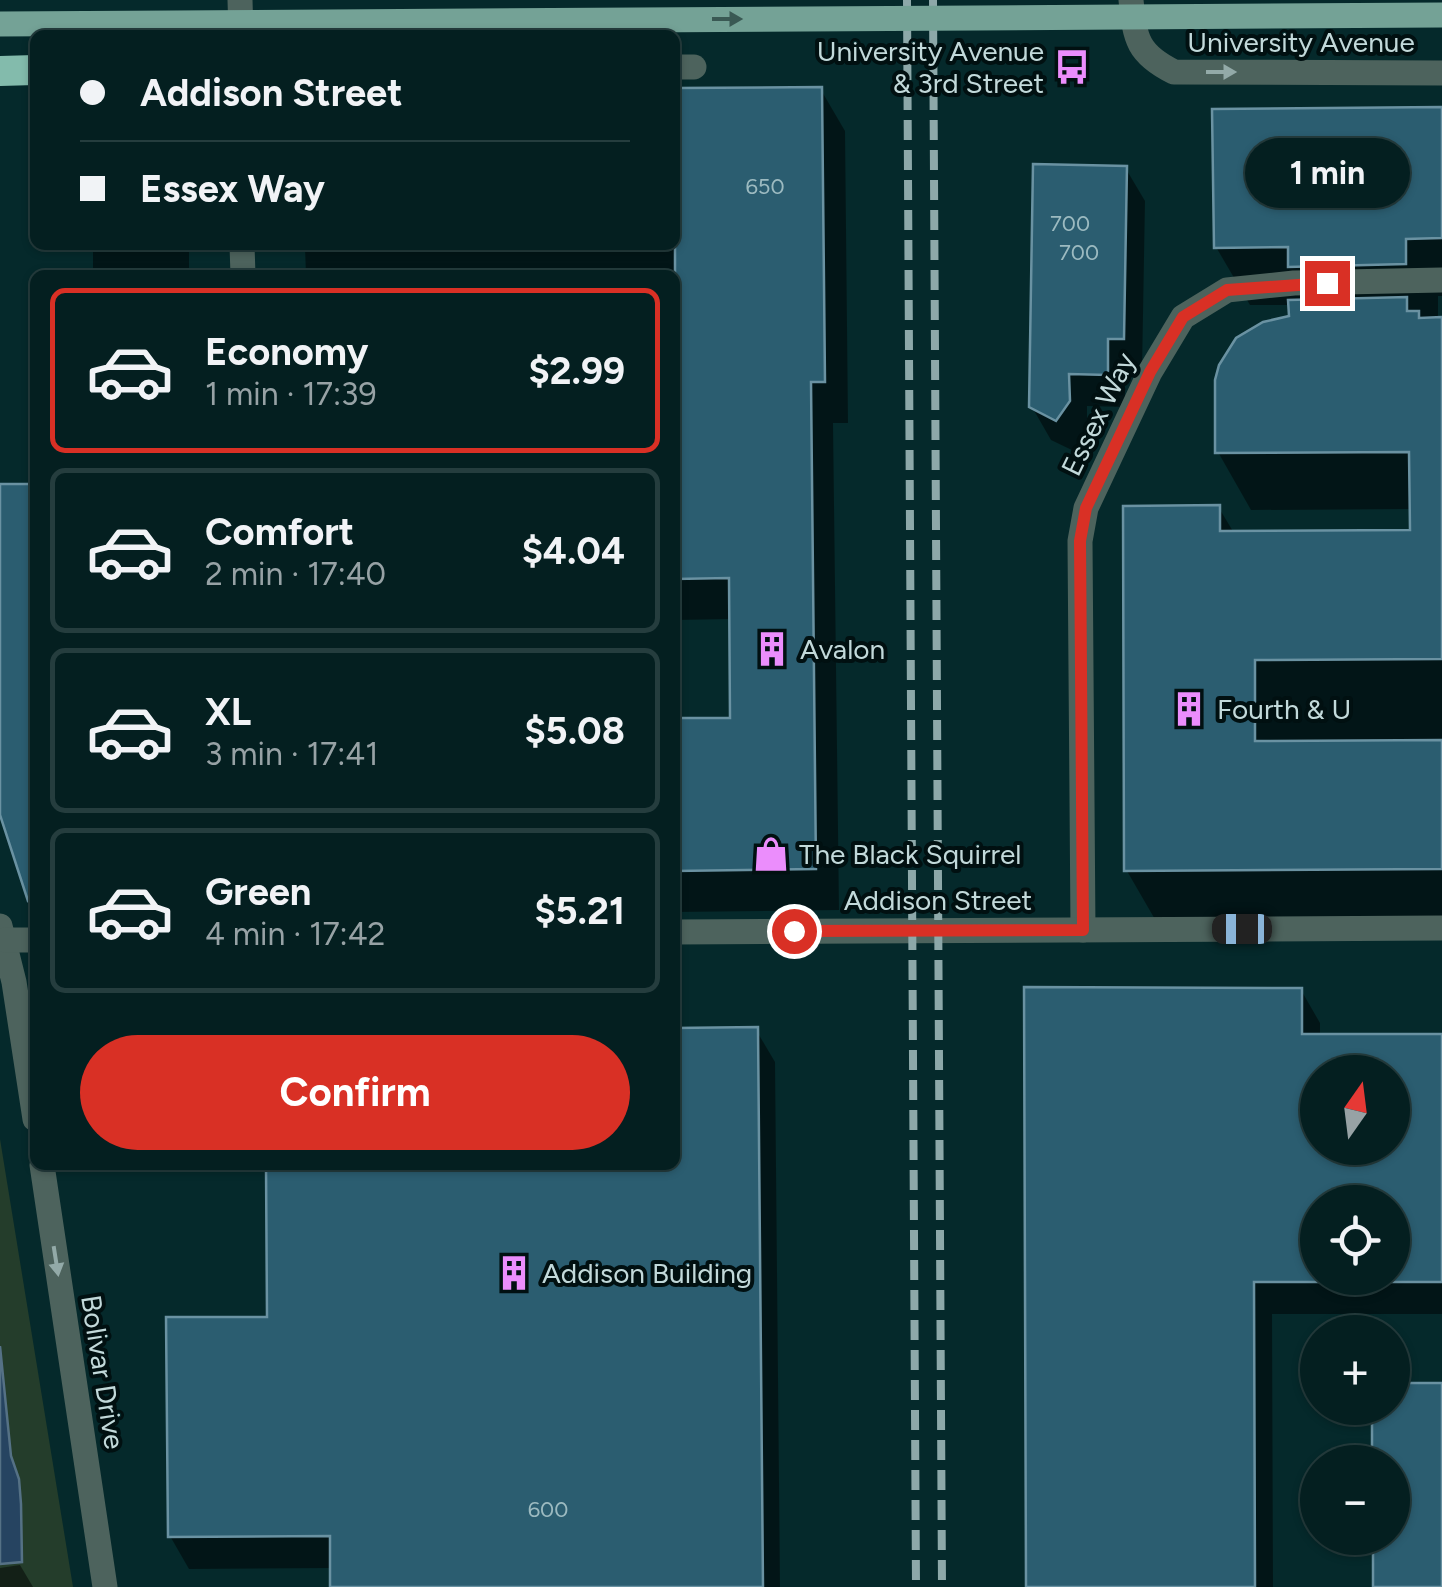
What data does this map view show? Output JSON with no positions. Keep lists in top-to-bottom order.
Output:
{
  "streets": {
    "main road": ["University Avenue"],
    "street": ["Essex Way", "Addison Street", "Bolivar Drive"]
  },
  "crossings": [
    ["Essex Way", "Addison Street"]
  ],
  "one_way": ["University Avenue", "Bolivar Drive"],
  "places": {
    "bus stop": ["University Avenue & 3rd Street"],
    "building": ["Avalon", "Fourth & U", "Addison Building"],
    "shop": ["The Black Squirrel"]
  },
  "house_numbers": [
    "650",
    "700",
    "700",
    "600"
  ],
  "north": "top",
  "page": {
    "banner": ["Addison Street", "Essex Way"],
    "bubble": "1 min",
    "list": [
      {
        "name": "Economy",
        "note": "1 min · 17:39",
        "value": "$2.99"
      },
      {
        "name": "Comfort",
        "note": "2 min · 17:40",
        "value": "$4.04"
      },
      {
        "name": "XL",
        "note": "3 min · 17:41",
        "value": "$5.08"
      },
      {
        "name": "Green",
        "note": "4 min · 17:42",
        "value": "$5.21"
      }
    ],
    "buttons": "Confirm",
    "map_buttons": ["+", "−"]
  }
}
